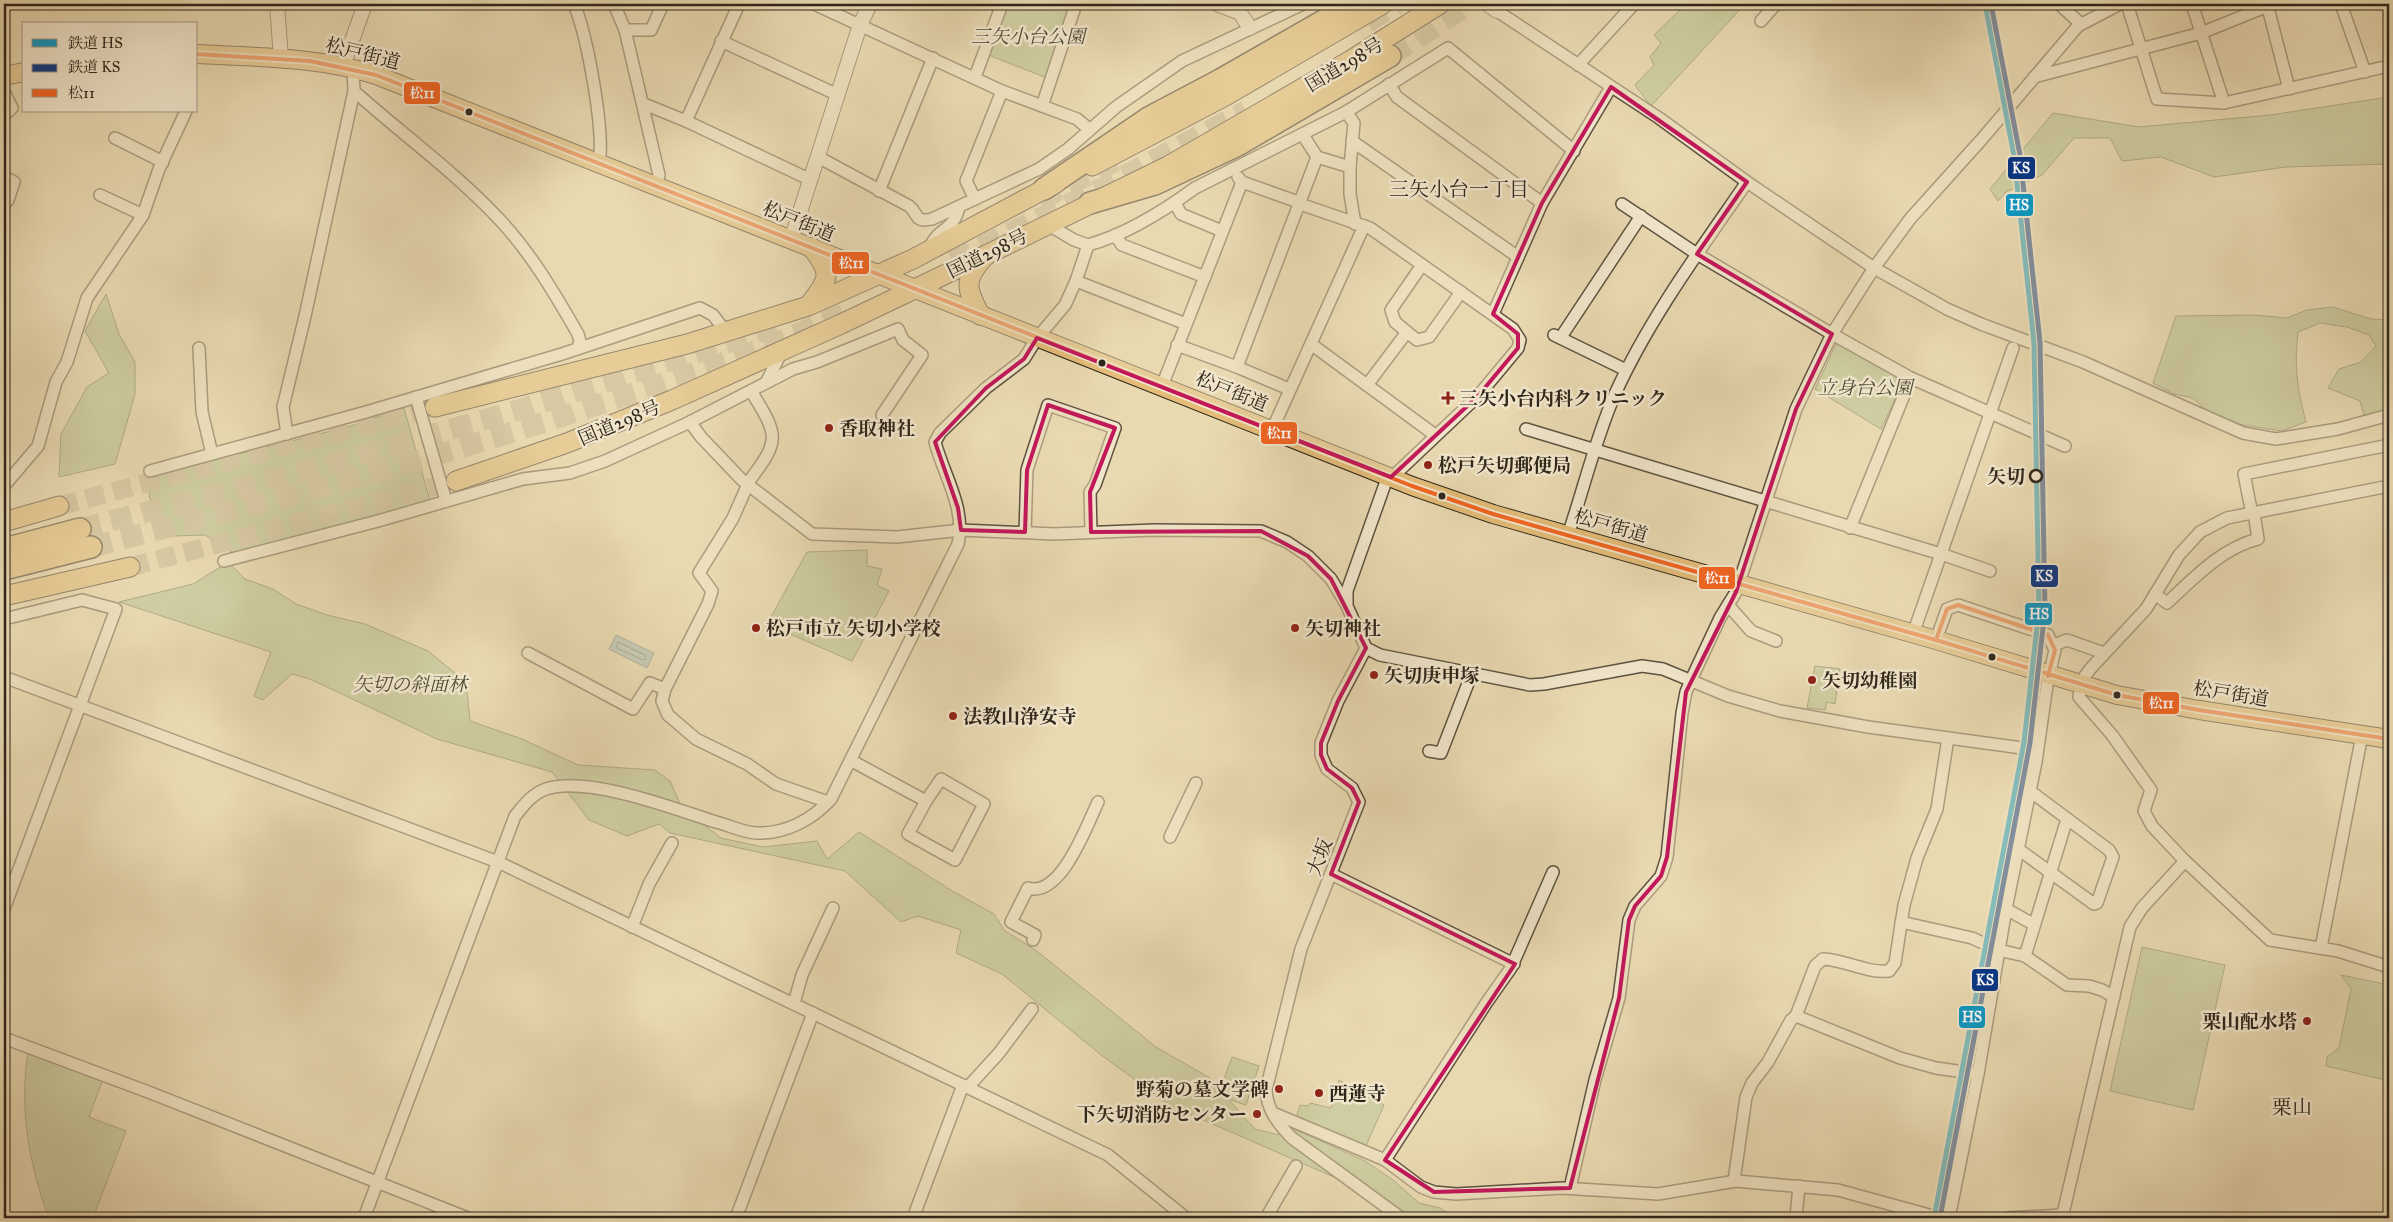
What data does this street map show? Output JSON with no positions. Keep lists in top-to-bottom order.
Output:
{
  "streets": {
    "highway": ["国道298号"],
    "main road": ["松戸街道"],
    "street": ["大坂"]
  },
  "crossings": [
    ["松戸街道", "国道298号"]
  ],
  "districts": ["三矢小台一丁目", "栗山"],
  "parks": ["三矢小台公園", "立身台公園", "矢切の斜面林"],
  "places": {
    "health": ["三矢小台内科クリニック"],
    "other": [
      "香取神社",
      "松戸矢切郵便局",
      "矢切",
      "松戸市立 矢切小学校",
      "矢切神社",
      "矢切庚申塚",
      "矢切幼稚園",
      "法教山浄安寺",
      "栗山配水塔",
      "野菊の墓文学碑",
      "西蓮寺",
      "下矢切消防センター"
    ]
  },
  "lines": ["rail line HS", "rail line KS", "transit line 松11"],
  "legend": ["鉄道 HS", "鉄道 KS", "松11"]
}
